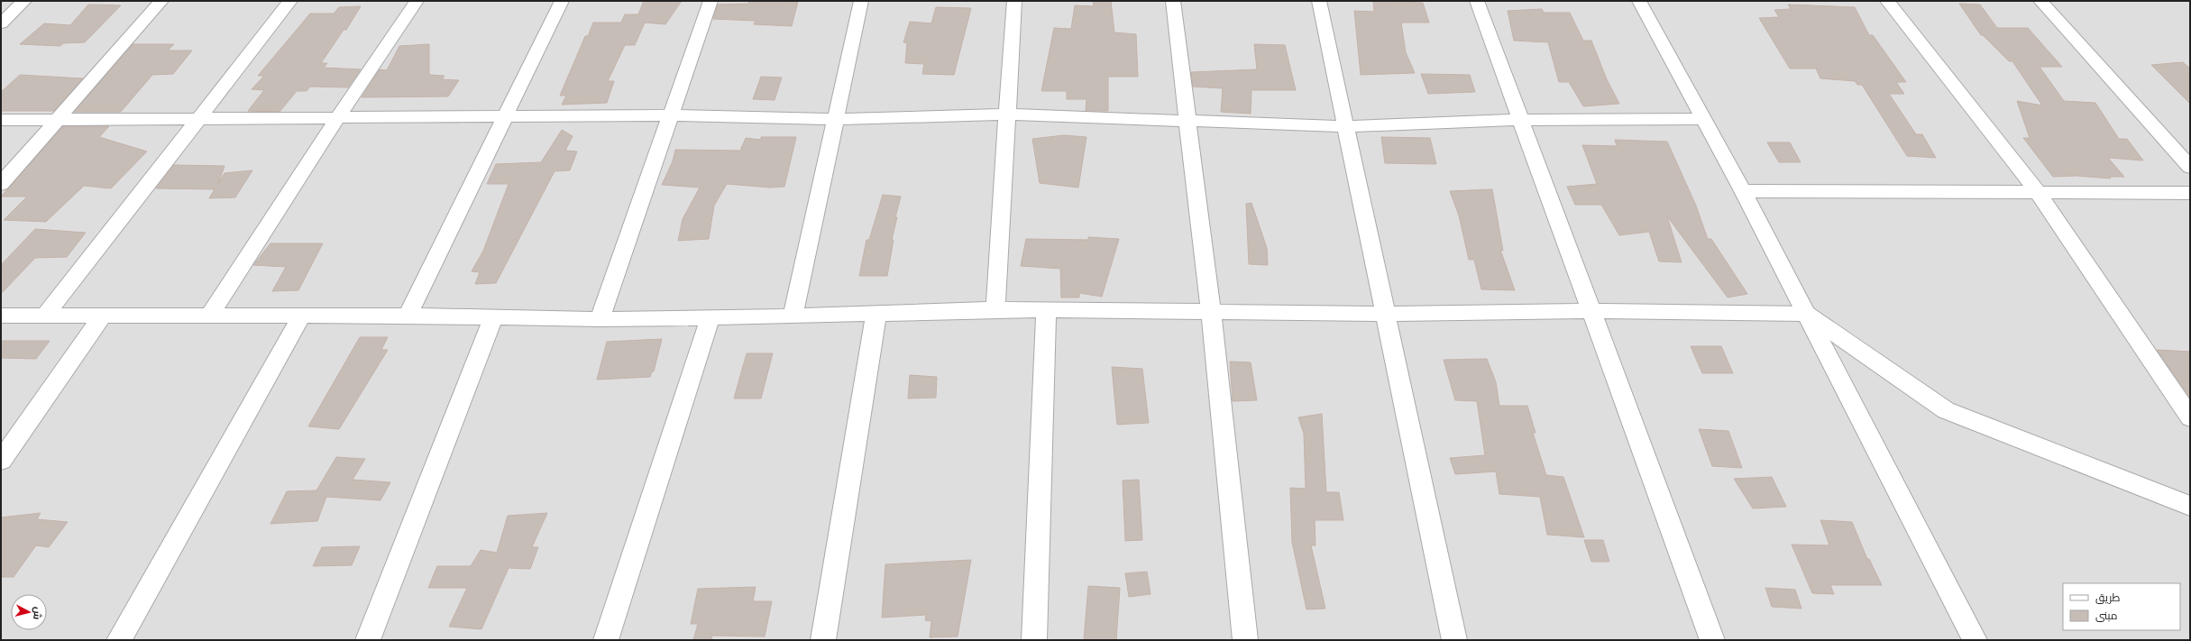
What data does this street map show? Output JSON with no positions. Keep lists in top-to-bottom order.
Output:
{
  "legend": ["طريق", "مبنى"],
  "north": "right"
}
